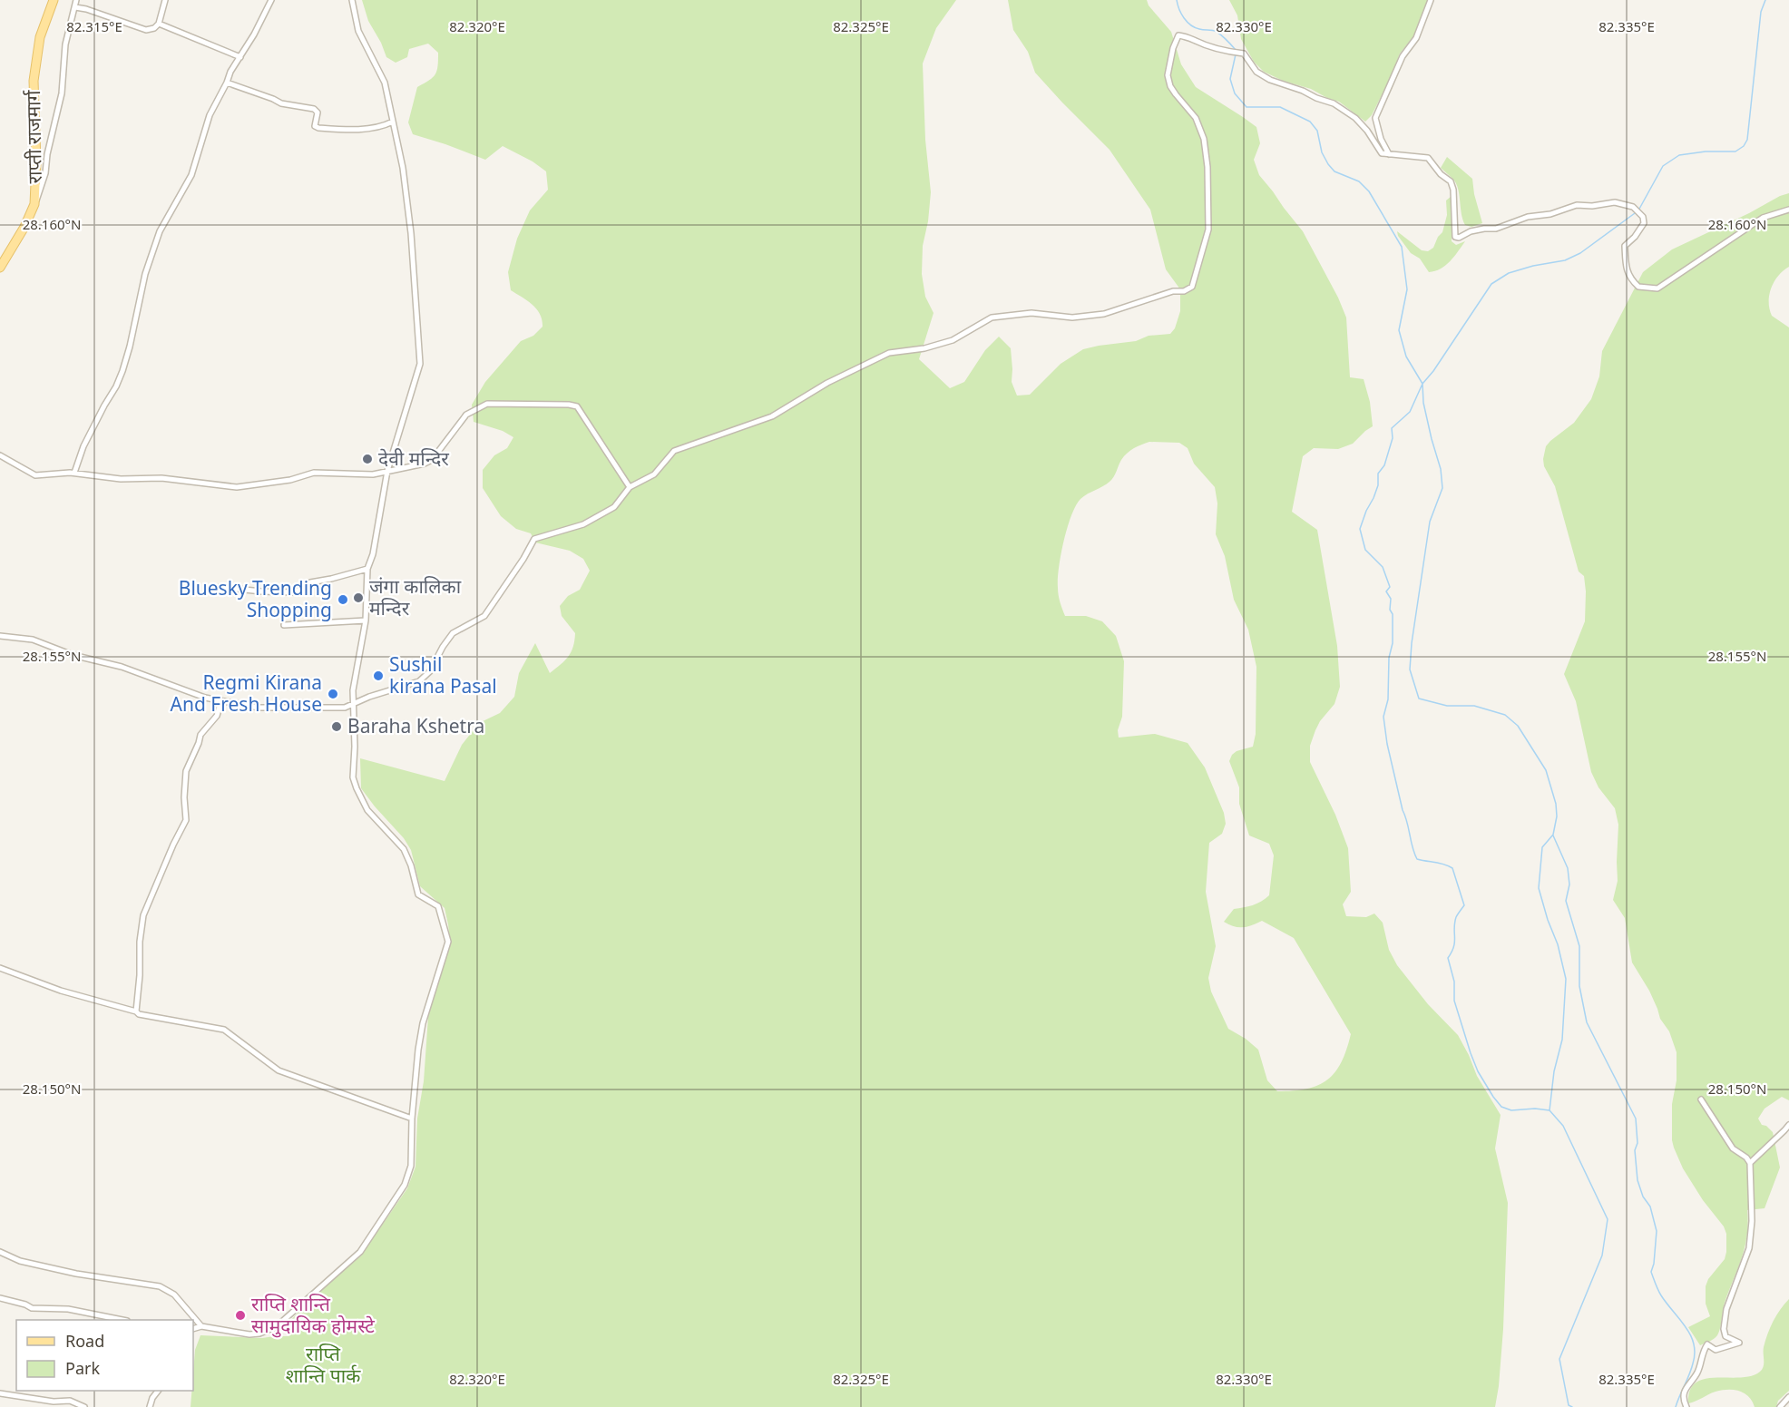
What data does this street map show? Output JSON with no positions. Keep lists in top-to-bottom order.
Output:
{
  "streets": {
    "main road": ["राप्ती राजमार्ग"]
  },
  "parks": ["राप्ति शान्ति पार्क"],
  "places": [
    "देवी मन्दिर",
    "जंगा कालिका मन्दिर",
    "Bluesky Trending Shopping",
    "Sushil kirana Pasal",
    "Regmi Kirana And Fresh House",
    "Baraha Kshetra",
    "राप्ति शान्ति सामुदायिक होमस्टे"
  ],
  "legend": ["Road", "Park"],
  "coordinates": [
    "82.315°E",
    "82.320°E",
    "82.325°E",
    "82.330°E",
    "82.335°E",
    "28.160°N",
    "28.155°N",
    "28.150°N"
  ]
}
